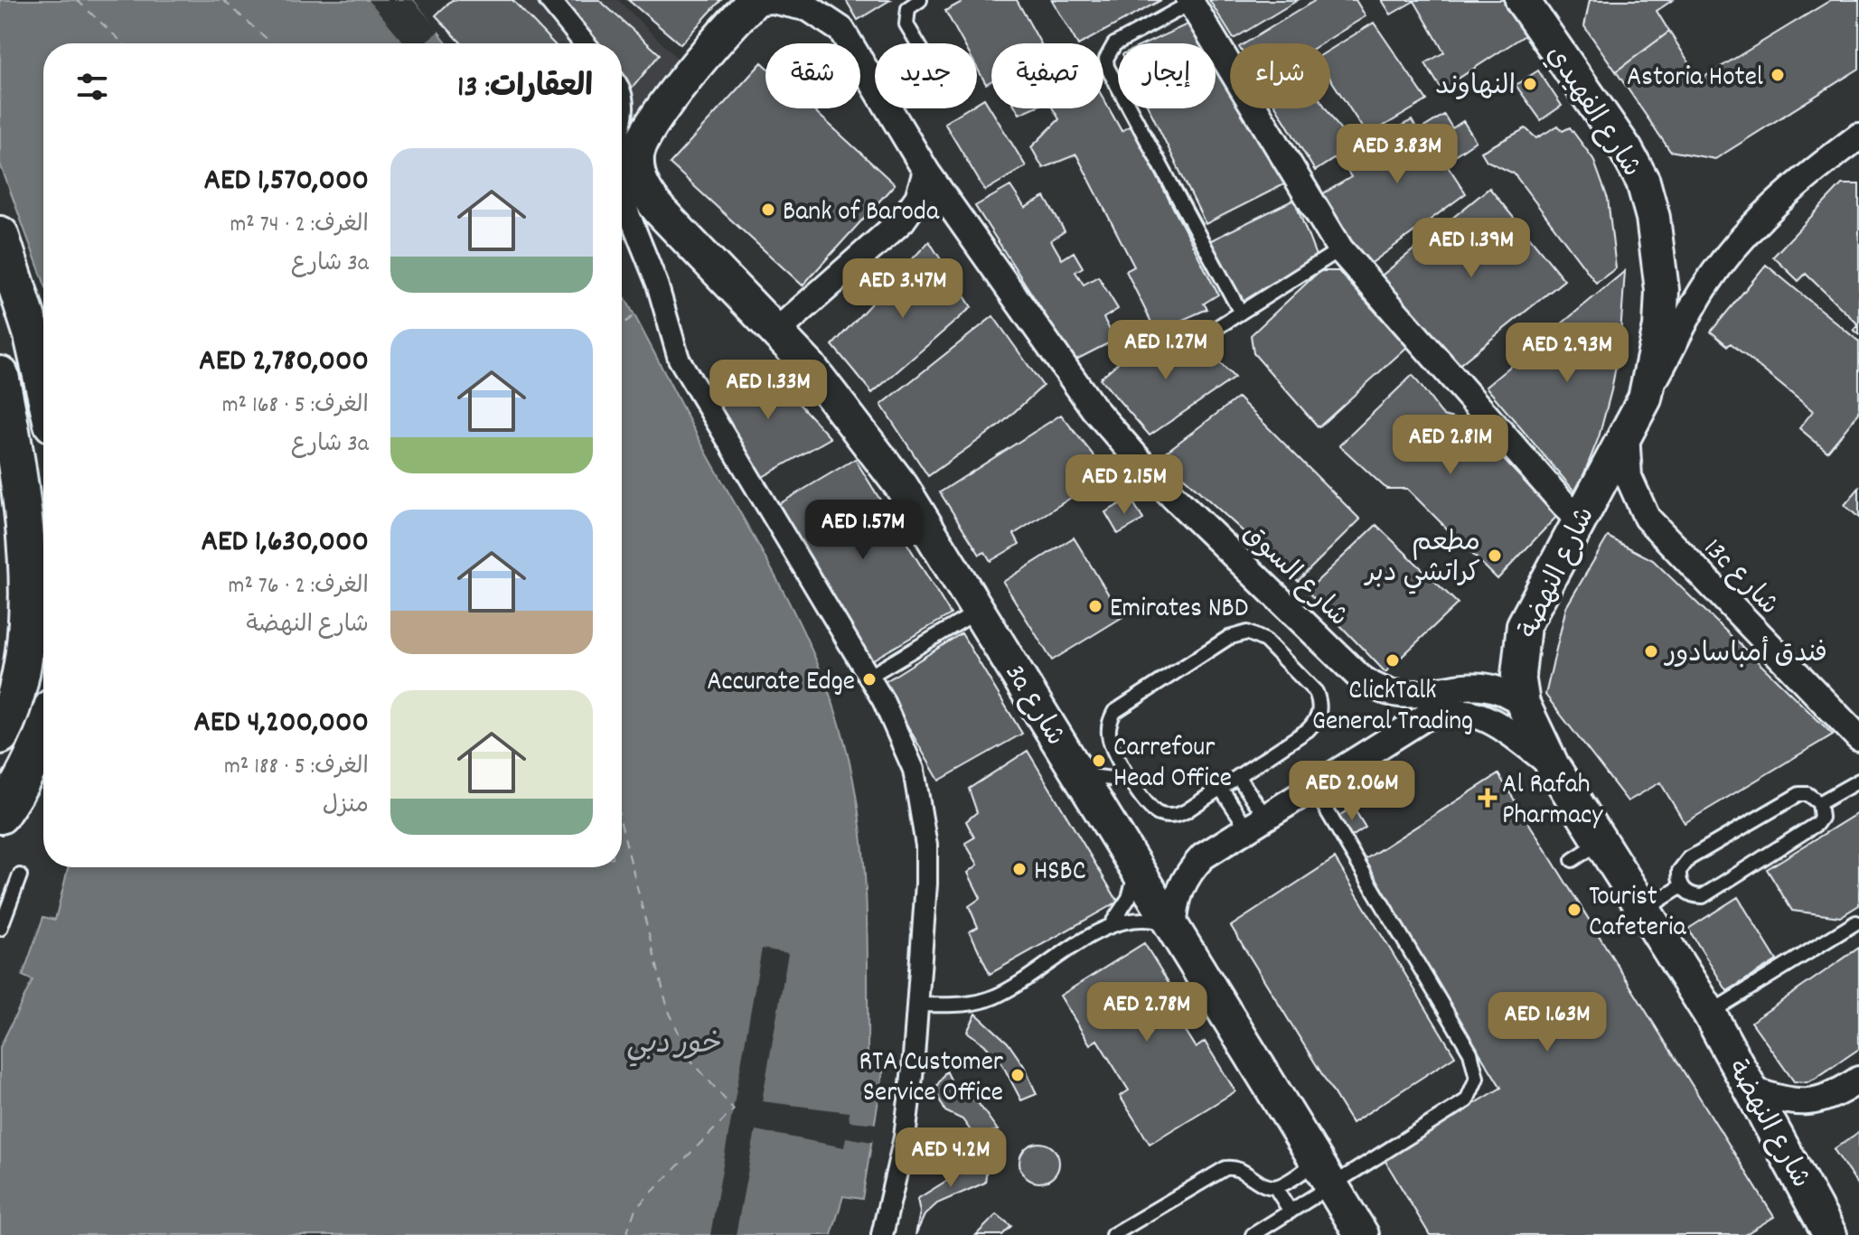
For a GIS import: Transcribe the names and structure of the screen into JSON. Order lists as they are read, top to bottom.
{
  "streets": {
    "street": [
      "شارع الفهيدي",
      "شارع النهضة",
      "شارع السوق",
      "13c شارع",
      "3a شارع"
    ]
  },
  "crossings": [
    ["شارع الفهيدي", "شارع النهضة"],
    ["شارع النهضة", "شارع السوق"],
    ["شارع النهضة", "13c شارع"],
    ["شارع السوق", "3a شارع"]
  ],
  "water": ["خور دبي"],
  "places": {
    "other": [
      "Astoria Hotel",
      "النهاوند",
      "Bank of Baroda",
      "مطعم كراتشي دبر",
      "Emirates NBD",
      "فندق أمباسادور",
      "ClickTalk General Trading",
      "Accurate Edge",
      "Carrefour Head Office",
      "HSBC",
      "Tourist Cafeteria",
      "RTA Customer Service Office"
    ],
    "health": ["Al Rafah Pharmacy"]
  },
  "page": {
    "chip": [
      "شراء",
      "إيجار",
      "تصفية",
      "جديد",
      "شقة"
    ],
    "heading": "العقارات: 13",
    "price": [
      "AED 3.83M",
      "AED 1.39M",
      "AED 3.47M",
      "AED 1.27M",
      "AED 2.93M",
      "AED 1.33M",
      "AED 2.81M",
      "AED 2.15M",
      "AED 1.57M",
      "AED 2.06M",
      "AED 2.78M",
      "AED 1.63M",
      "AED 4.2M"
    ],
    "list": [
      {
        "name": "AED 1,570,000",
        "note": "الغرف: 2 · 74 m² · 3a شارع"
      },
      {
        "name": "AED 2,780,000",
        "note": "الغرف: 5 · 168 m² · 3a شارع"
      },
      {
        "name": "AED 1,630,000",
        "note": "الغرف: 2 · 76 m² · شارع النهضة"
      },
      {
        "name": "AED 4,200,000",
        "note": "الغرف: 5 · 188 m² · منزل"
      }
    ]
  }
}
